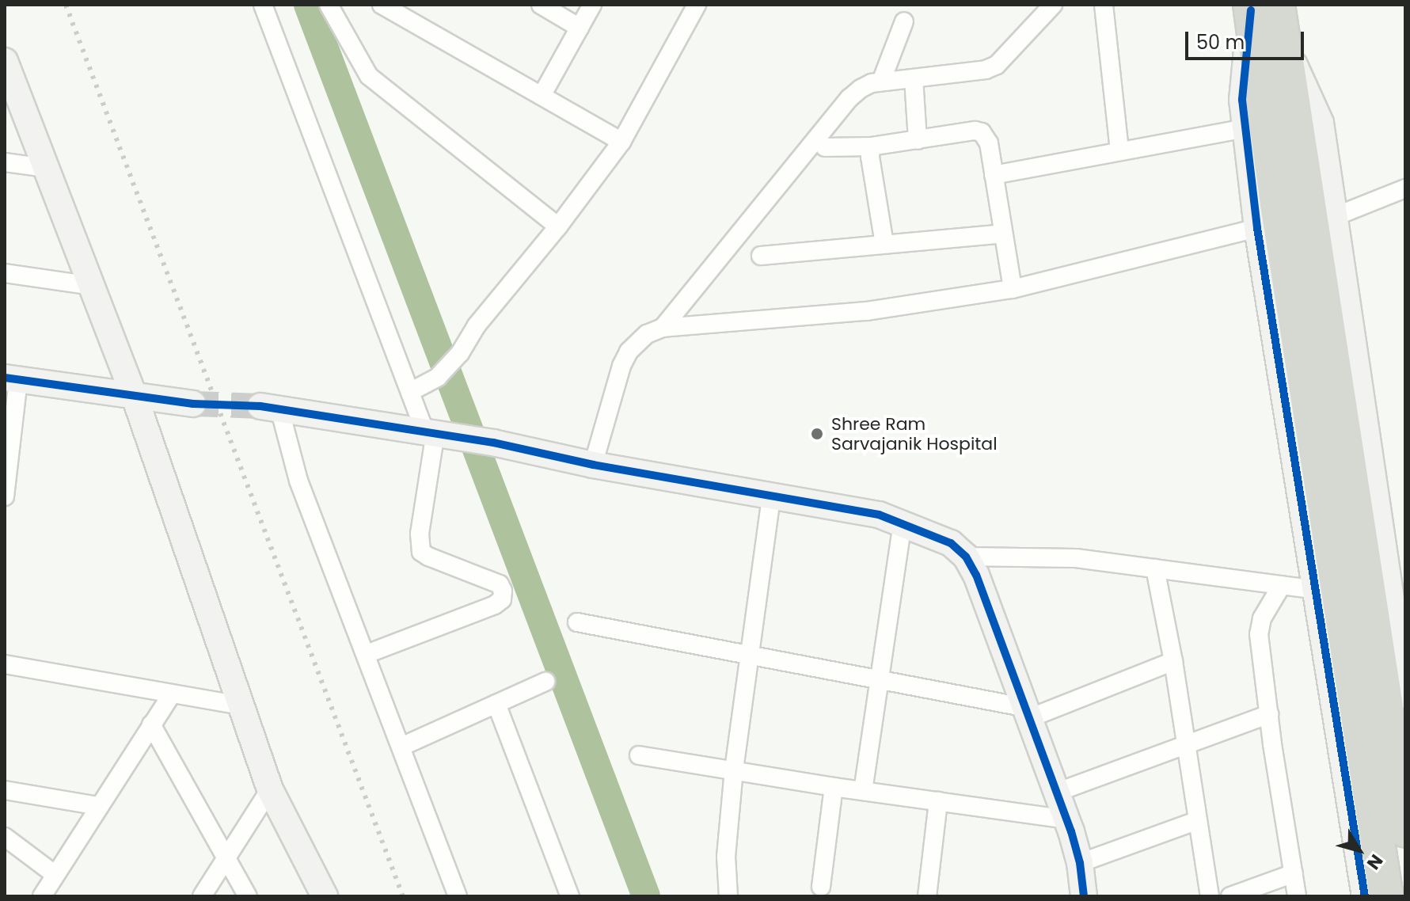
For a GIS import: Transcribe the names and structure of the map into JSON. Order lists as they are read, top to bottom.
{
  "places": ["Shree Ram Sarvajanik Hospital"],
  "scale_bar": "50 m",
  "north": "bottom right"
}
